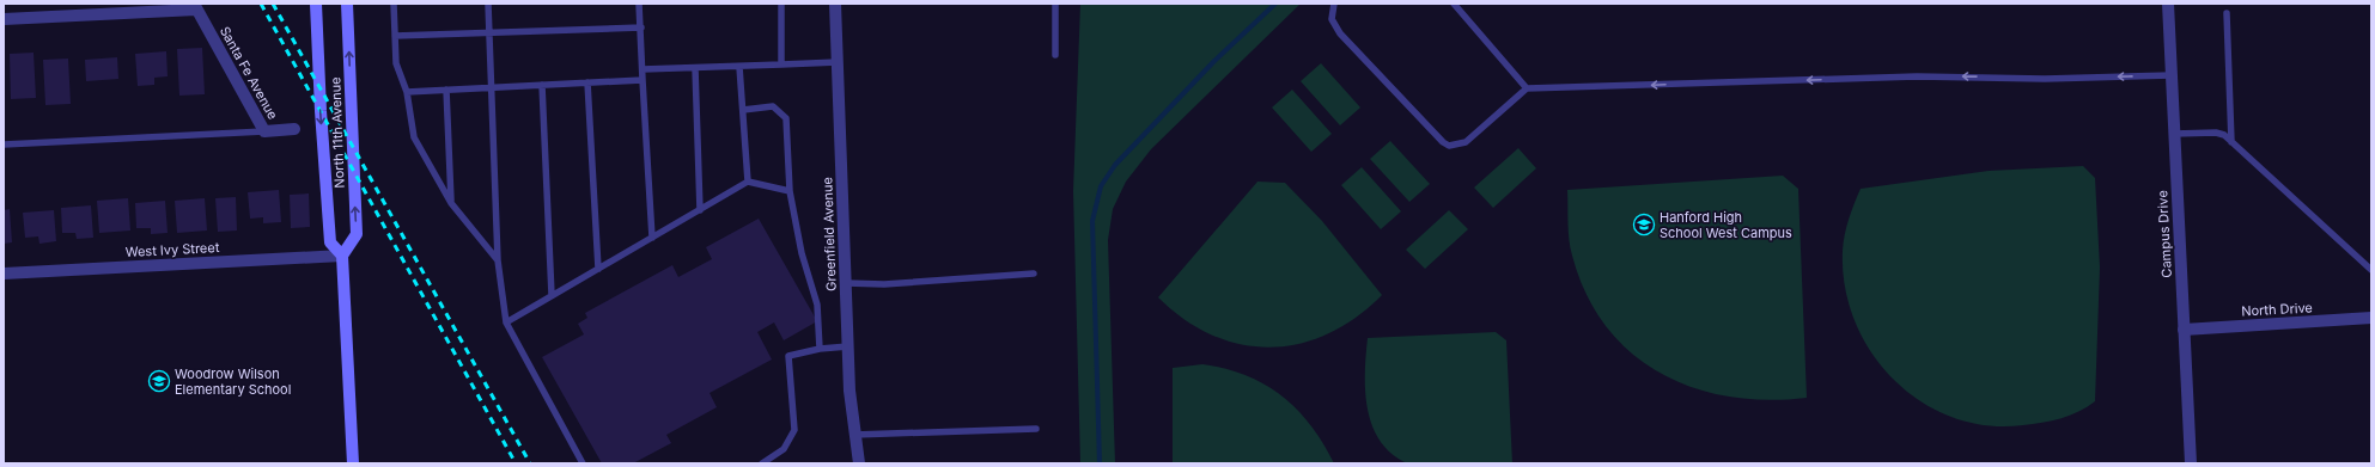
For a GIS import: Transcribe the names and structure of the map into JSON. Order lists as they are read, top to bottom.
{
  "streets": {
    "main road": ["North 11th Avenue"],
    "street": [
      "Santa Fe Avenue",
      "Greenfield Avenue",
      "Campus Drive",
      "West Ivy Street",
      "North Drive"
    ]
  },
  "crossings": [
    ["North 11th Avenue", "West Ivy Street"],
    ["Campus Drive", "North Drive"]
  ],
  "places": {
    "school or university": ["Hanford High School West Campus", "Woodrow Wilson Elementary School"]
  }
}
